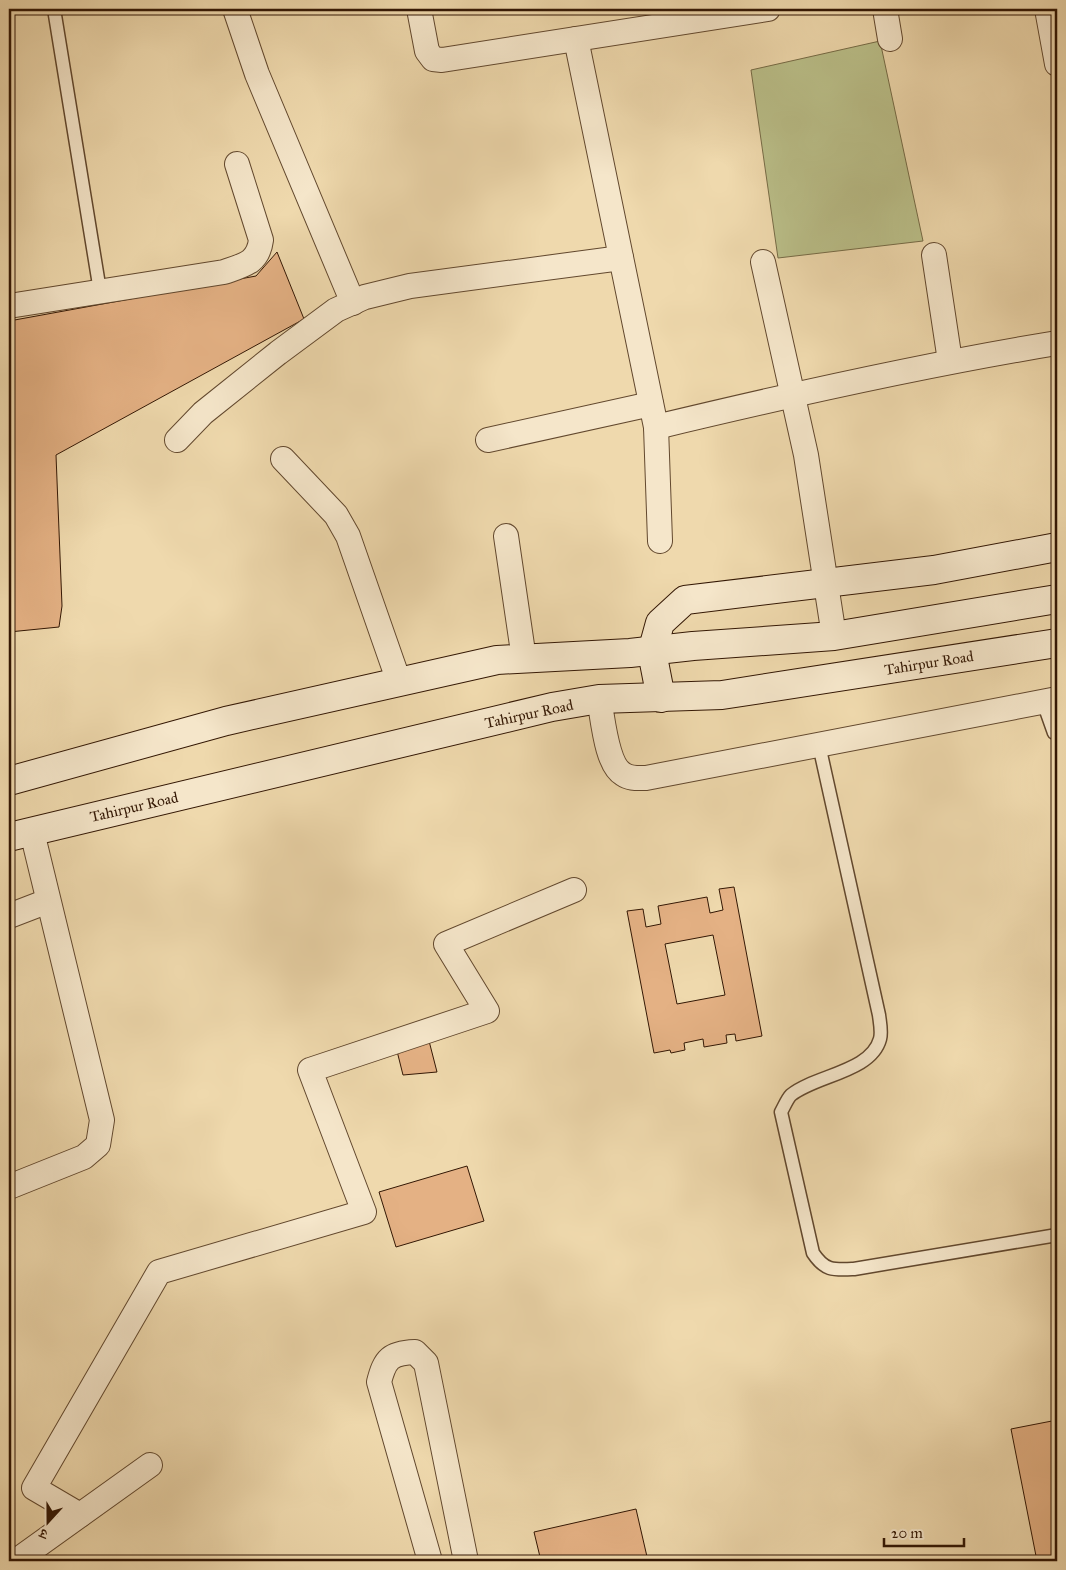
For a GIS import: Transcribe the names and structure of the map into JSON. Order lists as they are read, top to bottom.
{
  "streets": {
    "main road": ["Tahirpur Road"]
  },
  "scale_bar": "20 m",
  "north": "bottom"
}
